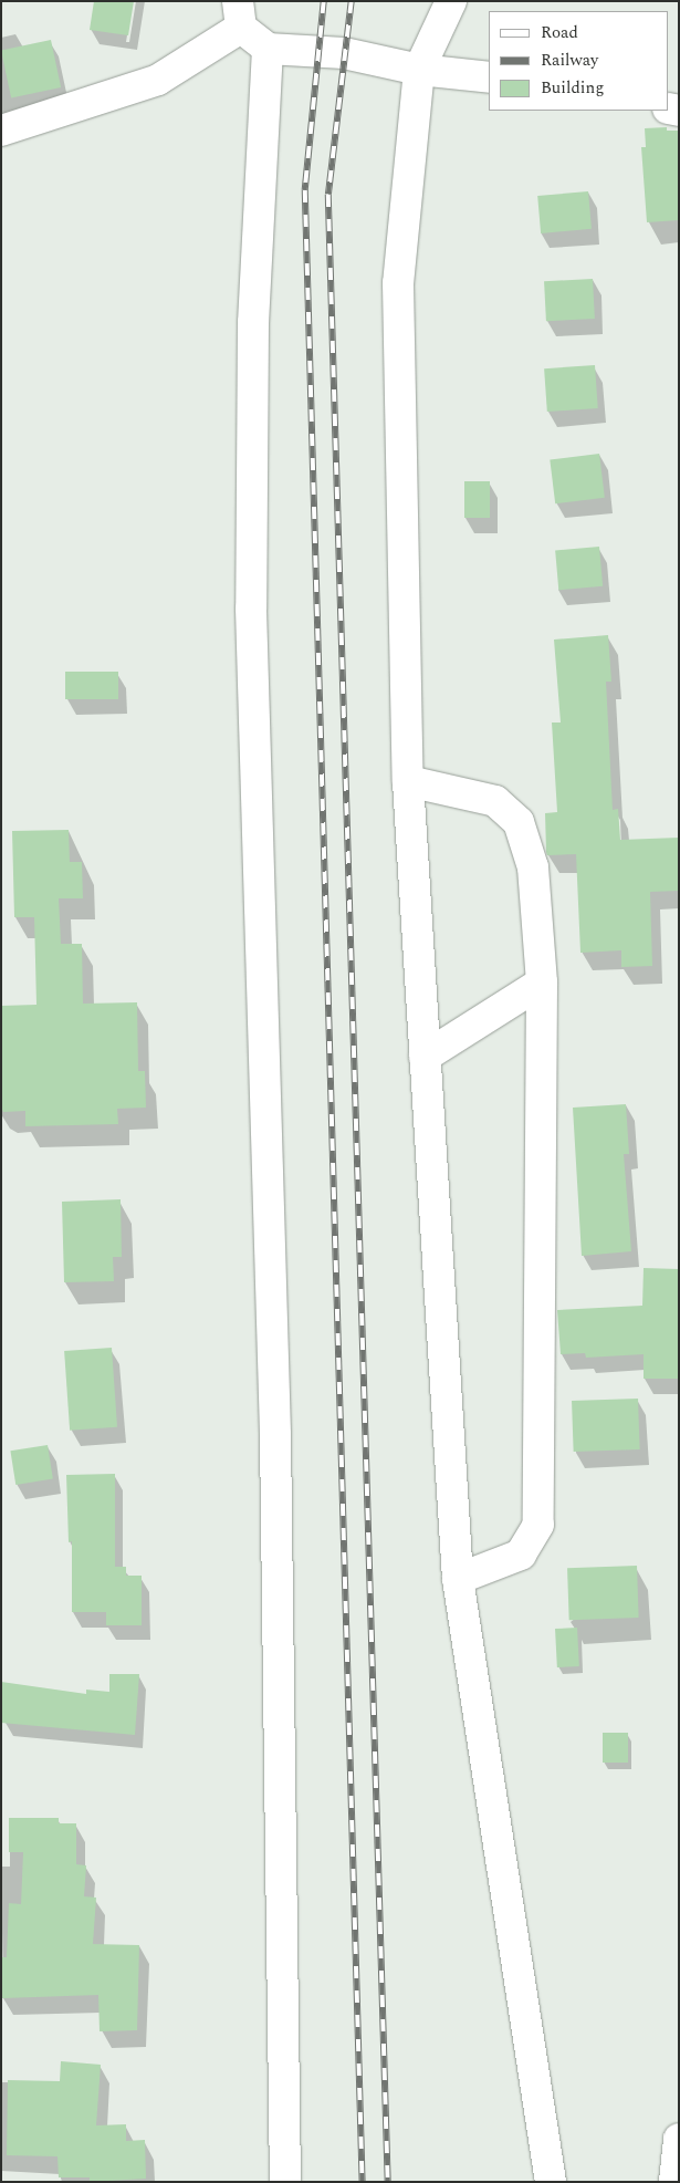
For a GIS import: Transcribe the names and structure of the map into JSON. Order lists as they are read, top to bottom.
{
  "legend": ["Road", "Railway", "Building"]
}
